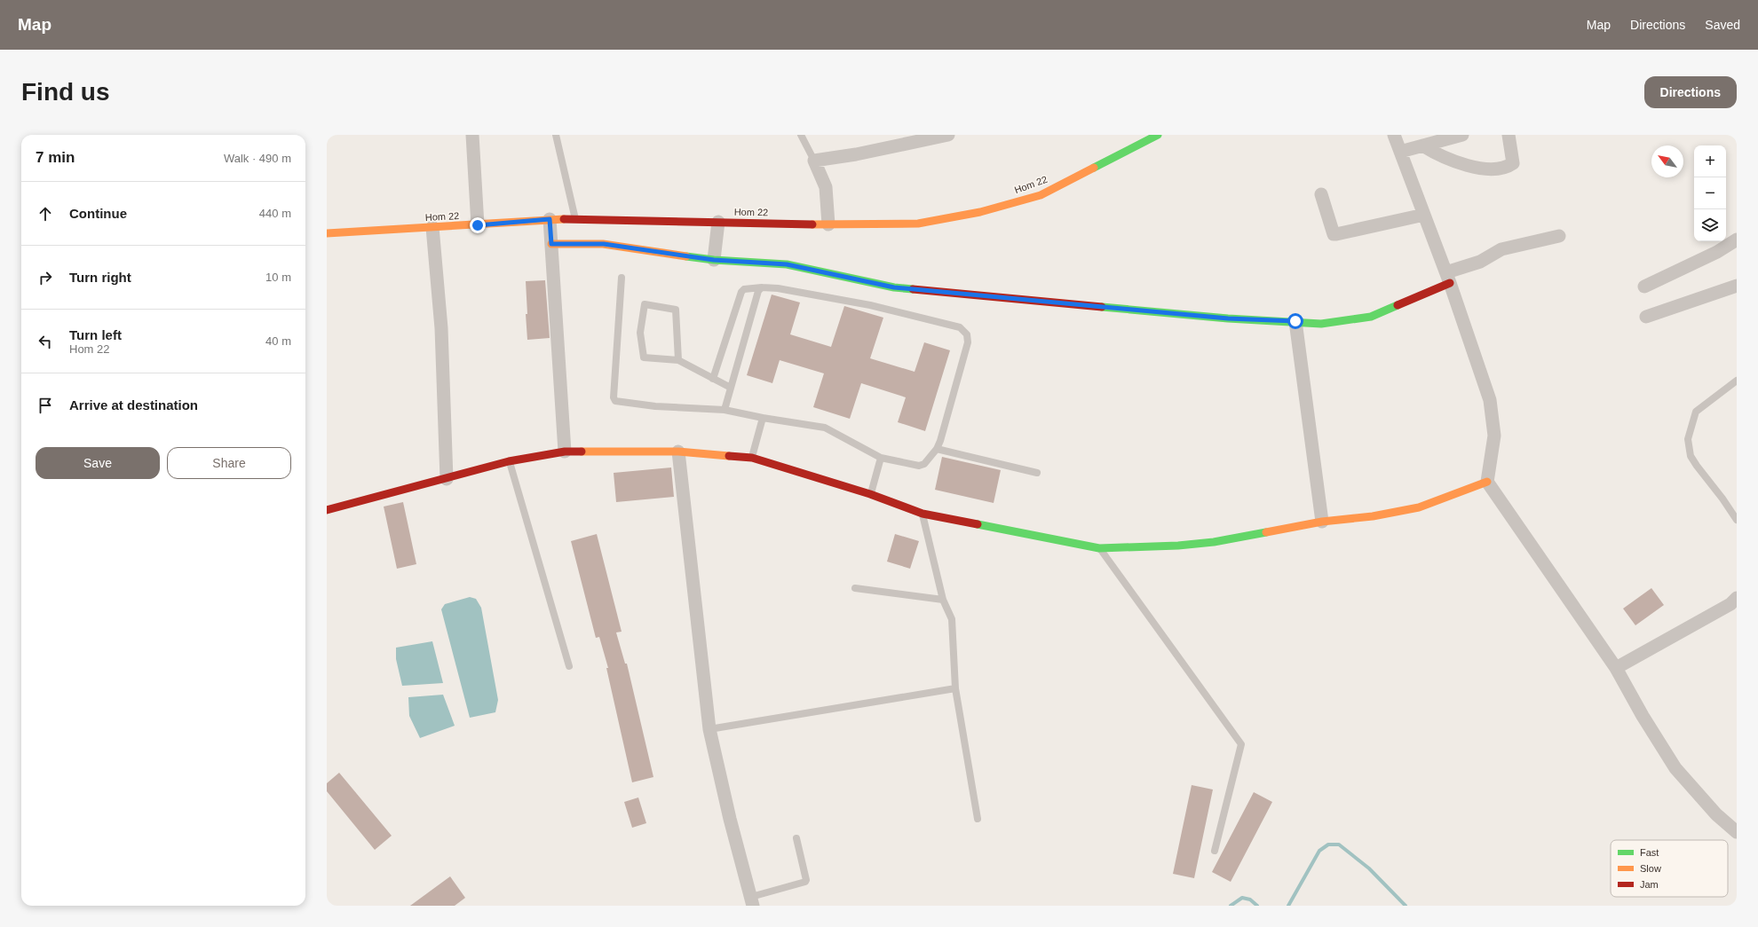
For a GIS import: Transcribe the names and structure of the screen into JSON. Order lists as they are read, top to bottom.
{
  "streets": {
    "street": ["Hom 22"]
  },
  "legend": ["Fast", "Slow", "Jam"],
  "north": "top left",
  "page": {
    "header": "Map",
    "nav": ["Map", "Directions", "Saved"],
    "buttons": [
      "Directions",
      ["Save", "Share"]
    ],
    "title": "Find us",
    "heading": ["7 min", "Walk · 490 m"],
    "map_buttons": ["+", "−"],
    "list": [
      ["Continue", "440 m"],
      ["Turn right", "10 m"],
      ["Turn left", "Hom 22", "40 m"],
      "Arrive at destination"
    ]
  }
}
